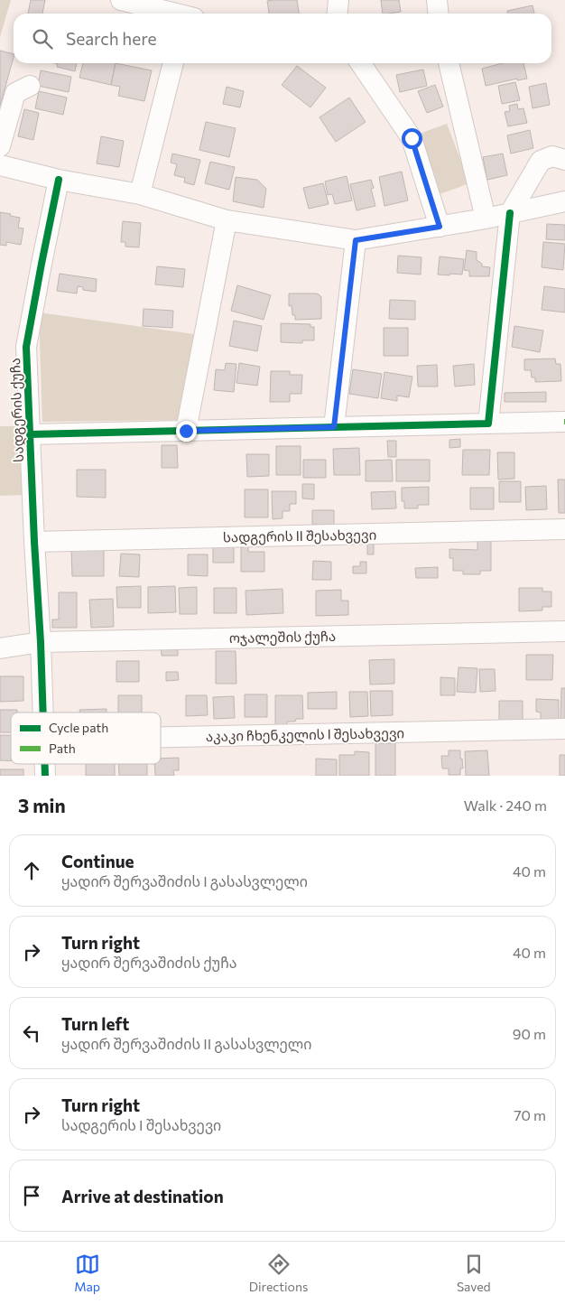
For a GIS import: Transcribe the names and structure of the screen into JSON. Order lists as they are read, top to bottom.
{
  "streets": {
    "street": [
      "სადგერის ქუჩა",
      "სადგერის II შესახვევი",
      "ოჯალეშის ქუჩა",
      "აკაკი ჩხენკელის I შესახვევი"
    ]
  },
  "crossings": [
    ["სადგერის ქუჩა", "სადგერის II შესახვევი"],
    ["სადგერის ქუჩა", "ოჯალეშის ქუჩა"]
  ],
  "legend": ["Cycle path", "Path"],
  "page": {
    "search": "Search here",
    "heading": ["3 min", "Walk · 240 m"],
    "list": [
      ["Continue", "ყადირ შერვაშიძის I გასასვლელი", "40 m"],
      ["Turn right", "ყადირ შერვაშიძის ქუჩა", "40 m"],
      ["Turn left", "ყადირ შერვაშიძის II გასასვლელი", "90 m"],
      ["Turn right", "სადგერის I შესახვევი", "70 m"],
      "Arrive at destination"
    ],
    "nav": ["Map", "Directions", "Saved"]
  }
}
